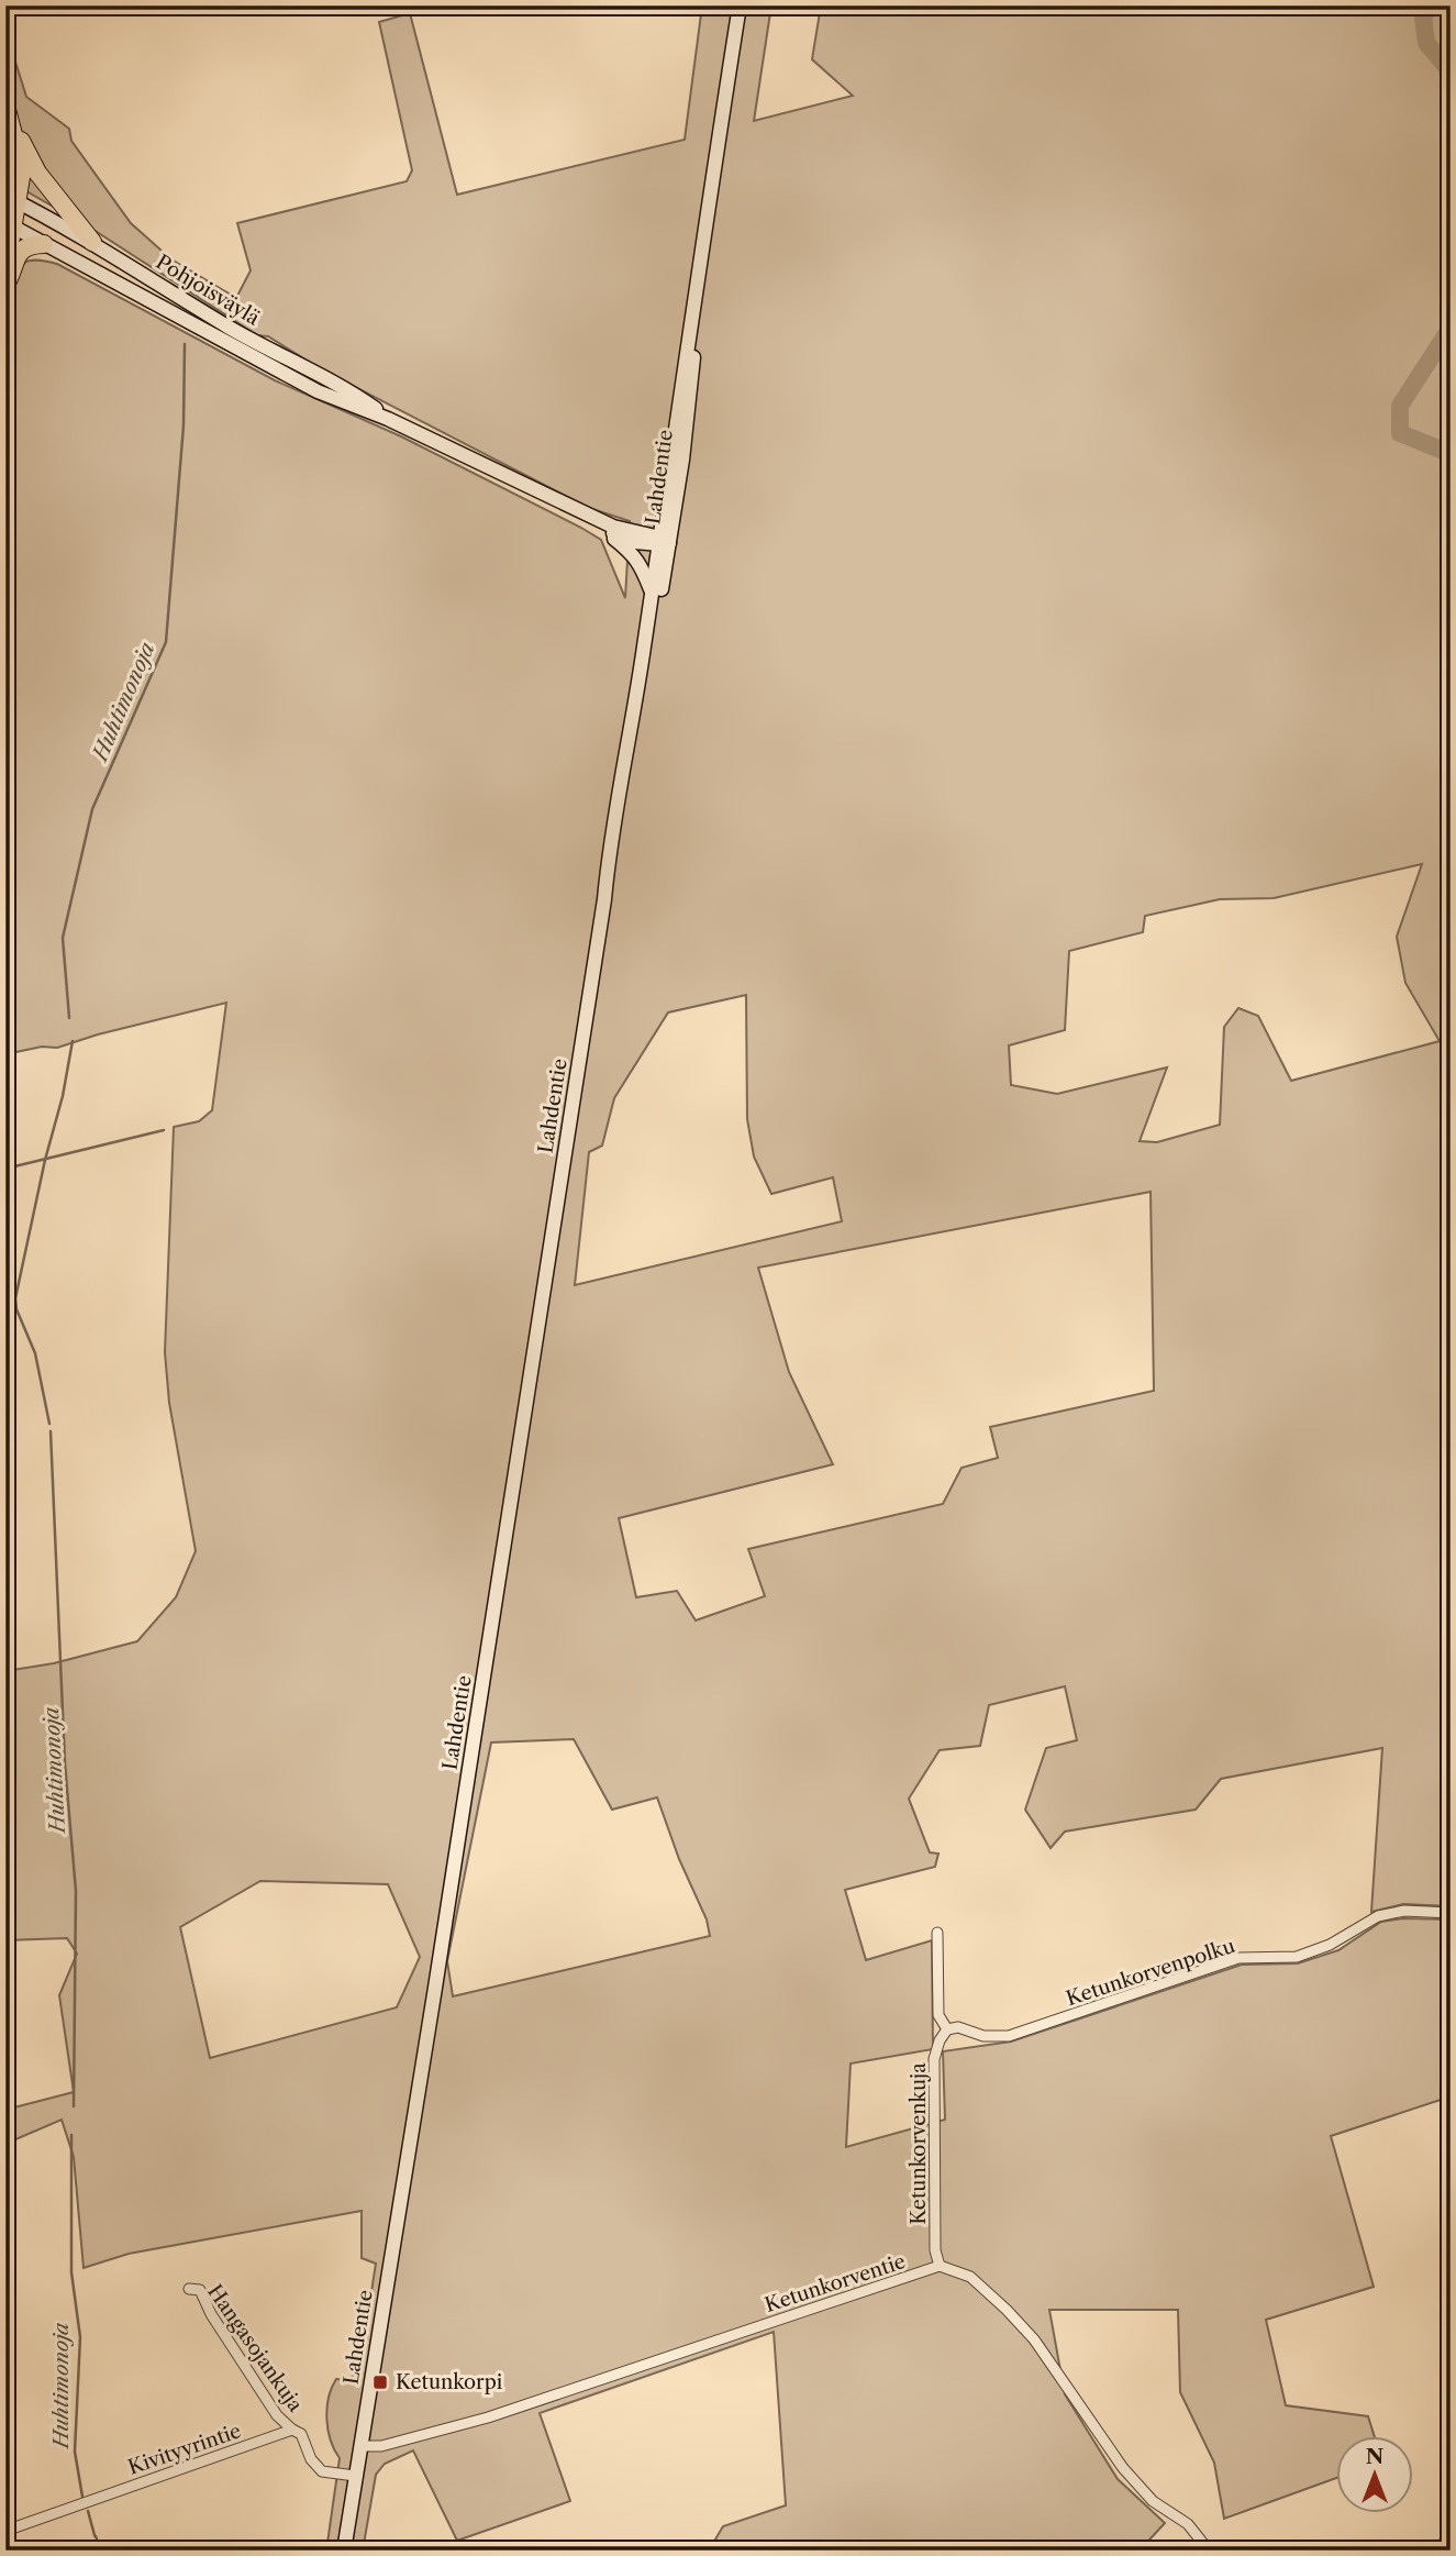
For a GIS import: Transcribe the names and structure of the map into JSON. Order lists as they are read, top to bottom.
{
  "streets": {
    "main road": ["Pohjoisväylä", "Lahdentie"],
    "street": [
      "Ketunkorvenpolku",
      "Ketunkorvenkuja",
      "Ketunkorventie",
      "Hangasojankuja",
      "Kivityyrintie"
    ]
  },
  "crossings": [
    ["Pohjoisväylä", "Lahdentie"],
    ["Lahdentie", "Ketunkorventie"],
    ["Ketunkorvenpolku", "Ketunkorvenkuja"],
    ["Ketunkorvenkuja", "Ketunkorventie"],
    ["Hangasojankuja", "Kivityyrintie"]
  ],
  "water": ["Huhtimonoja"],
  "places": {
    "transit": ["Ketunkorpi"]
  },
  "north": "top"
}
